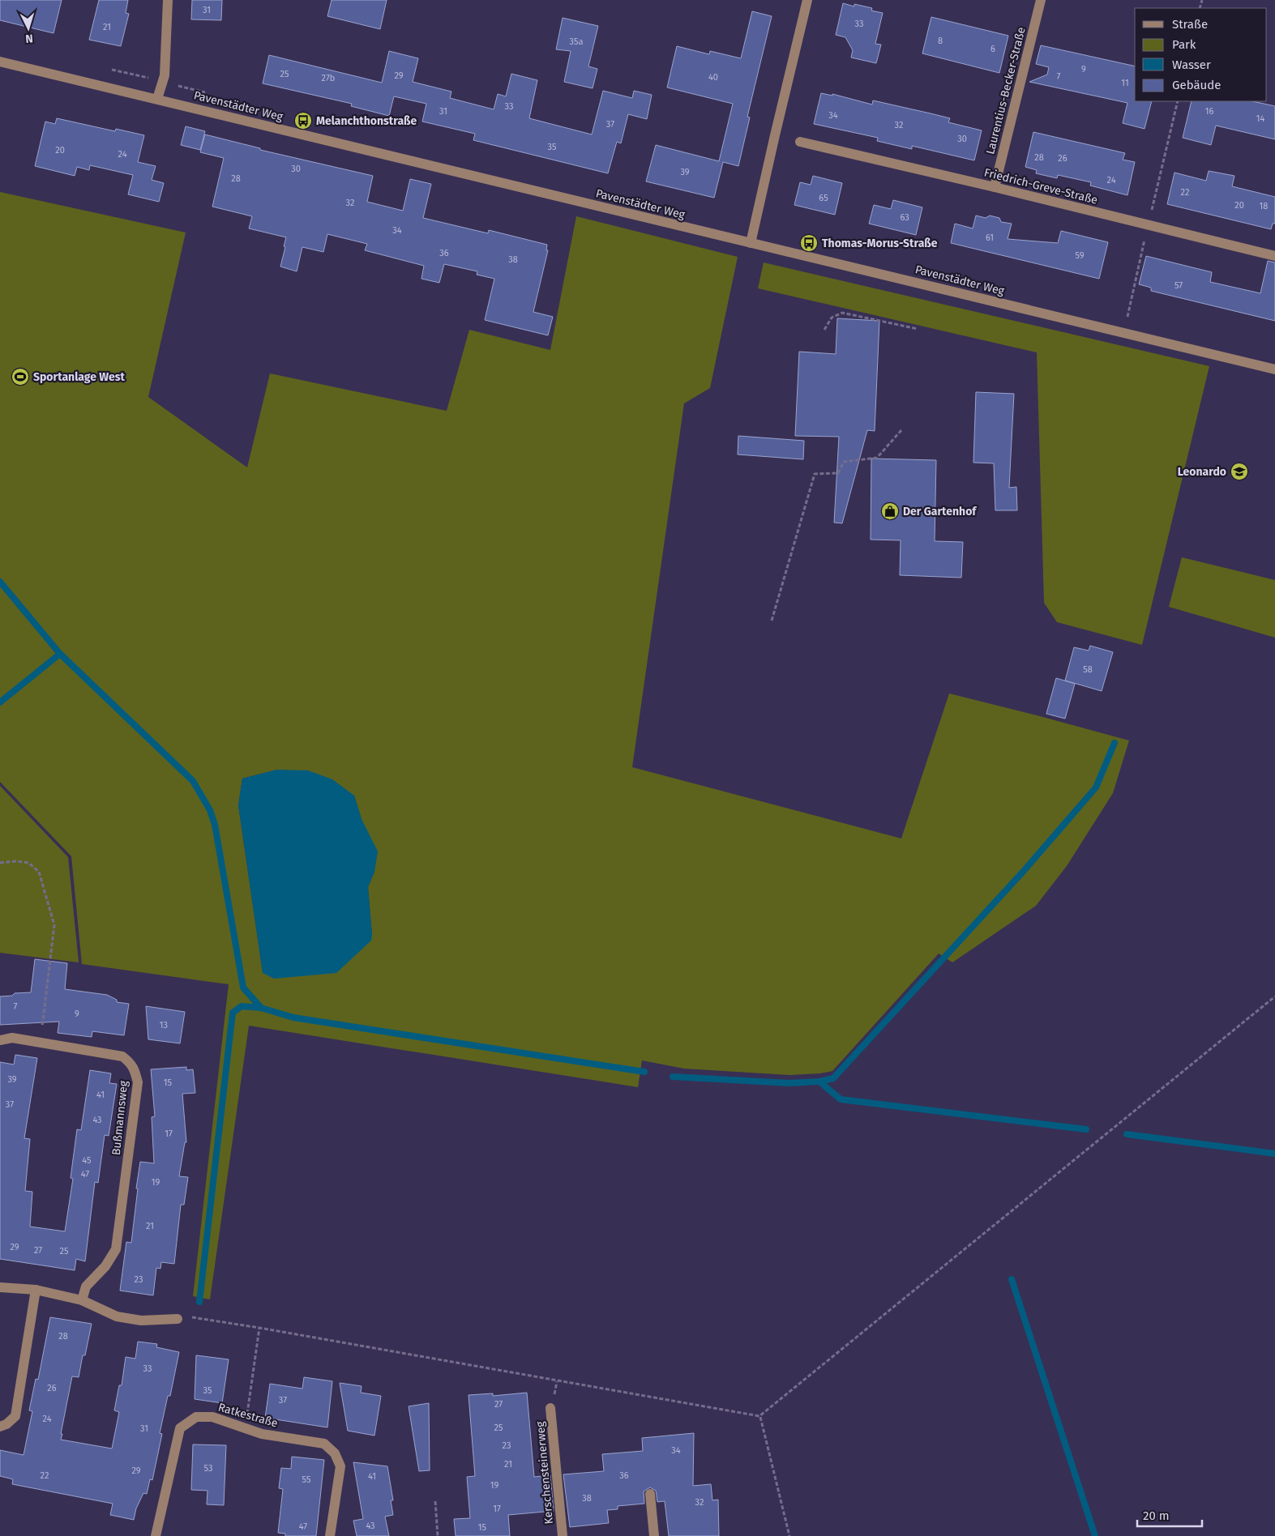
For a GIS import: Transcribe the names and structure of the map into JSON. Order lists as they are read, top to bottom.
{
  "streets": {
    "street": [
      "Laurentius-Becker-Straße",
      "Pavenstädter Weg",
      "Friedrich-Greve-Straße",
      "Bußmannsweg",
      "Ratkestraße",
      "Kerschensteinerweg"
    ]
  },
  "crossings": [
    ["Laurentius-Becker-Straße", "Friedrich-Greve-Straße"]
  ],
  "places": {
    "bus stop": ["Melanchthonstraße", "Thomas-Morus-Straße"],
    "sports": ["Sportanlage West"],
    "school or university": ["Leonardo"],
    "shop": ["Der Gartenhof"]
  },
  "house_numbers": [
    "31",
    "33",
    "21",
    "8",
    "35a",
    "6",
    "9",
    "25",
    "29",
    "7",
    "40",
    "27b",
    "11",
    "33",
    "31",
    "16",
    "34",
    "14",
    "37",
    "32",
    "30",
    "35",
    "20",
    "24",
    "28",
    "26",
    "30",
    "39",
    "28",
    "24",
    "22",
    "65",
    "32",
    "20",
    "18",
    "63",
    "34",
    "61",
    "36",
    "59",
    "38",
    "57",
    "58",
    "7",
    "9",
    "13",
    "39",
    "15",
    "41",
    "37",
    "43",
    "17",
    "45",
    "47",
    "19",
    "21",
    "29",
    "27",
    "25",
    "23",
    "28",
    "33",
    "26",
    "35",
    "37",
    "27",
    "24",
    "25",
    "31",
    "23",
    "34",
    "21",
    "53",
    "29",
    "22",
    "36",
    "41",
    "55",
    "19",
    "38",
    "32",
    "17",
    "43",
    "47",
    "15"
  ],
  "legend": [
    "Straße",
    "Park",
    "Wasser",
    "Gebäude"
  ],
  "scale_bar": "20 m",
  "north": "bottom"
}
